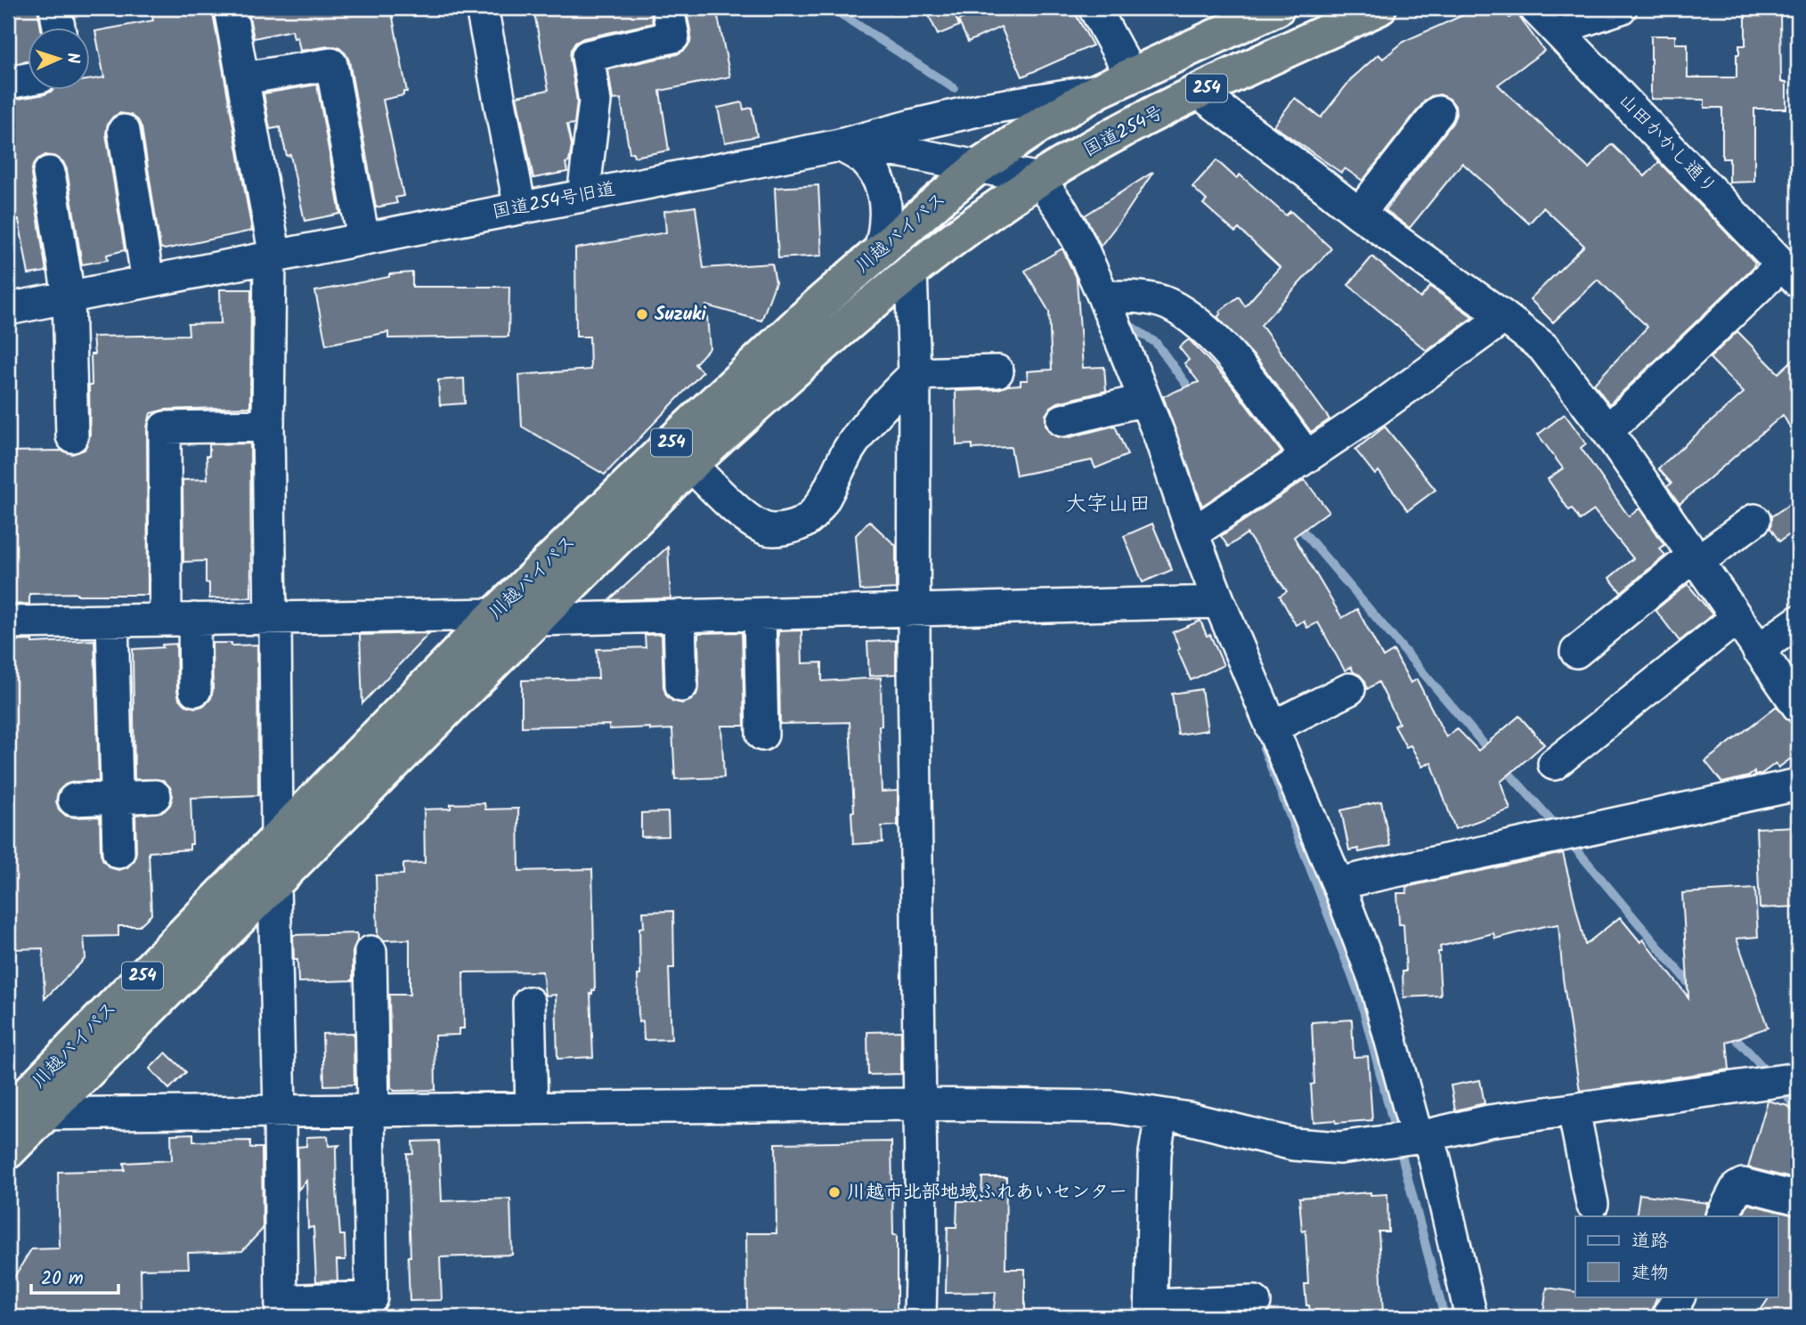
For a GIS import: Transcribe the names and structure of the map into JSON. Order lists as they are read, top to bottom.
{
  "streets": {
    "highway": ["254", "国道254号", "川越バイパス"],
    "street": ["山田かかし通り", "国道254号旧道"]
  },
  "crossings": [
    ["254", "国道254号旧道"],
    ["254", "川越バイパス"],
    ["国道254号", "川越バイパス"],
    ["国道254号旧道", "川越バイパス"]
  ],
  "districts": ["大字山田"],
  "places": ["Suzuki", "川越市北部地域ふれあいセンター"],
  "legend": ["道路", "建物"],
  "scale_bar": "20 m",
  "north": "right"
}
